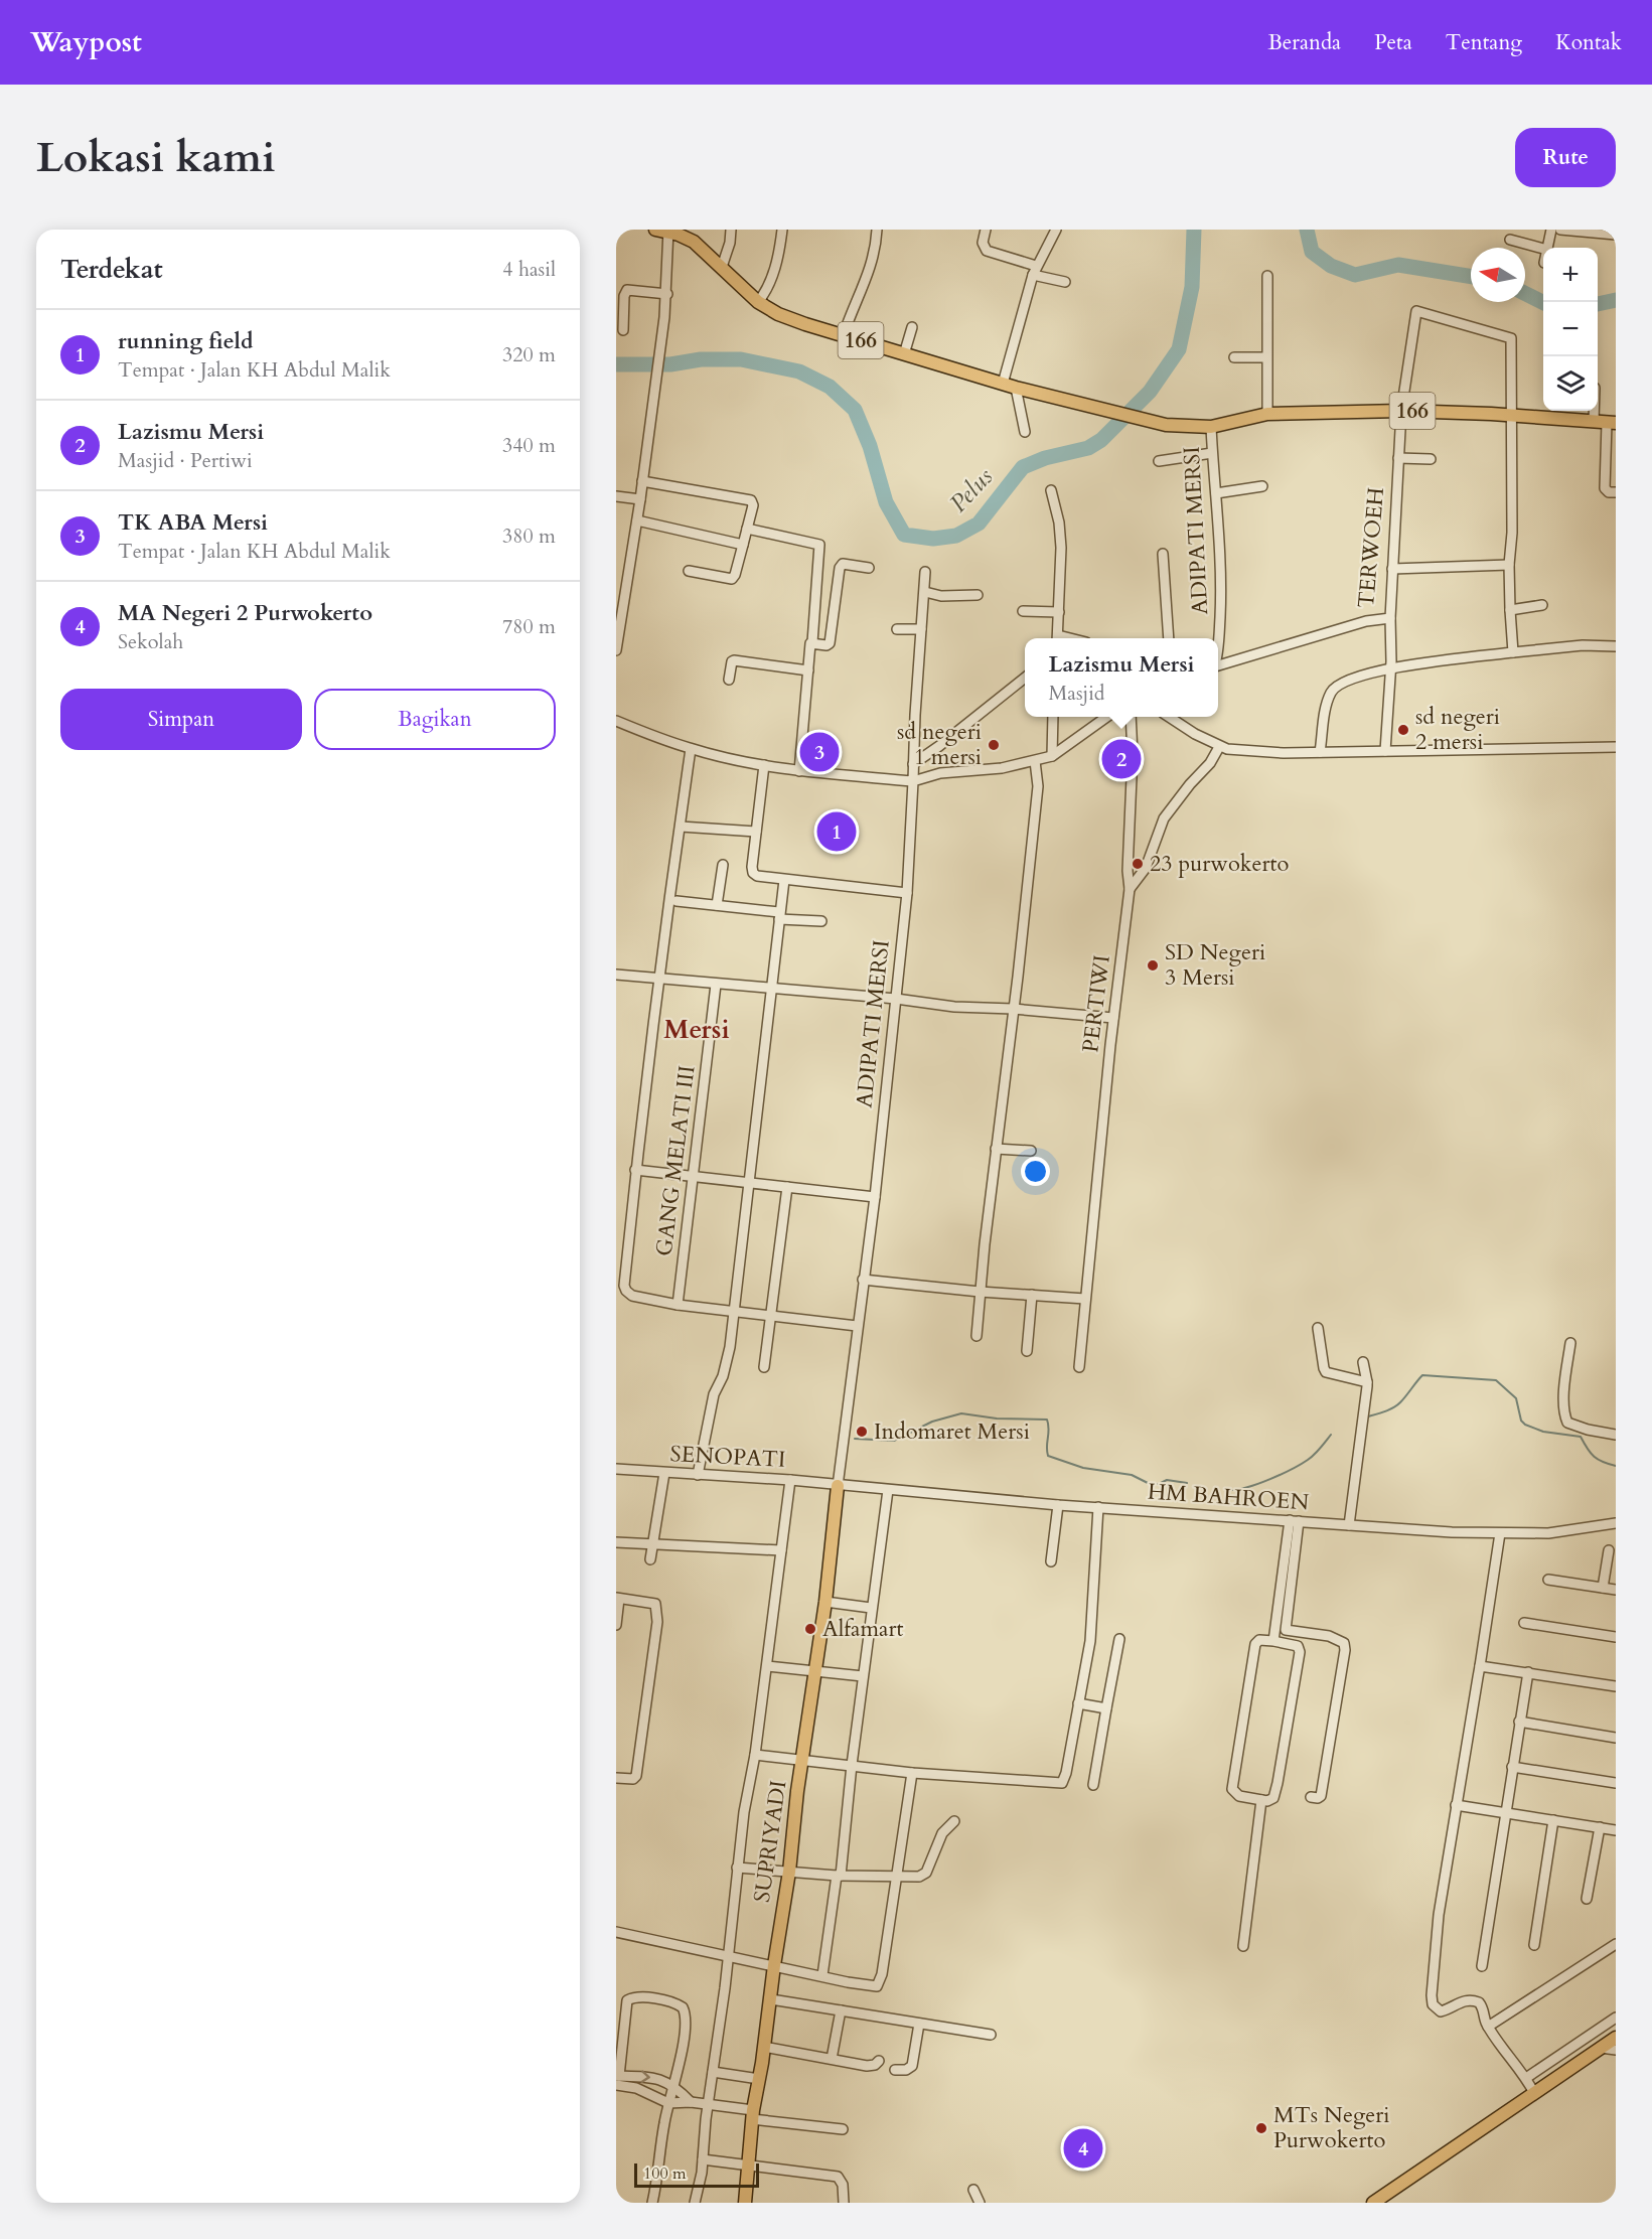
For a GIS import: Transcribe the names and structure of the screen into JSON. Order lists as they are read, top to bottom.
{
  "streets": {
    "main road": ["166", "SUPRIYADI"],
    "street": [
      "ADIPATI MERSI",
      "TERWOEH",
      "PERTIWI",
      "GANG MELATI III",
      "SENOPATI",
      "HM BAHROEN"
    ]
  },
  "crossings": [
    ["166", "ADIPATI MERSI"],
    ["166", "TERWOEH"],
    ["ADIPATI MERSI", "SENOPATI"],
    ["ADIPATI MERSI", "HM BAHROEN"],
    ["ADIPATI MERSI", "SUPRIYADI"],
    ["SENOPATI", "HM BAHROEN"],
    ["SENOPATI", "SUPRIYADI"],
    ["HM BAHROEN", "SUPRIYADI"]
  ],
  "districts": ["Mersi"],
  "water": ["Pelus"],
  "places": [
    "sd negeri 2 mersi",
    "sd negeri 1 mersi",
    "23 purwokerto",
    "SD Negeri 3 Mersi",
    "Indomaret Mersi",
    "Alfamart",
    "MTs Negeri Purwokerto"
  ],
  "scale_bar": "100 m",
  "north": "left",
  "page": {
    "header": "Waypost",
    "nav": [
      "Beranda",
      "Peta",
      "Tentang",
      "Kontak"
    ],
    "buttons": [
      "Rute",
      ["Simpan", "Bagikan"]
    ],
    "title": "Lokasi kami",
    "heading": ["Terdekat", "4 hasil"],
    "map_buttons": ["+", "−"],
    "list": [
      {
        "mark": "1",
        "name": "running field",
        "note": "Tempat · Jalan KH Abdul Malik",
        "value": "320 m"
      },
      {
        "mark": "2",
        "name": "Lazismu Mersi",
        "note": "Masjid · Pertiwi",
        "value": "340 m"
      },
      {
        "mark": "3",
        "name": "TK ABA Mersi",
        "note": "Tempat · Jalan KH Abdul Malik",
        "value": "380 m"
      },
      {
        "mark": "4",
        "name": "MA Negeri 2 Purwokerto",
        "note": "Sekolah",
        "value": "780 m"
      }
    ],
    "popup": ["Lazismu Mersi", "Masjid"],
    "pins": [
      "3",
      "2",
      "1",
      "4"
    ],
    "scale": "100 m"
  }
}
